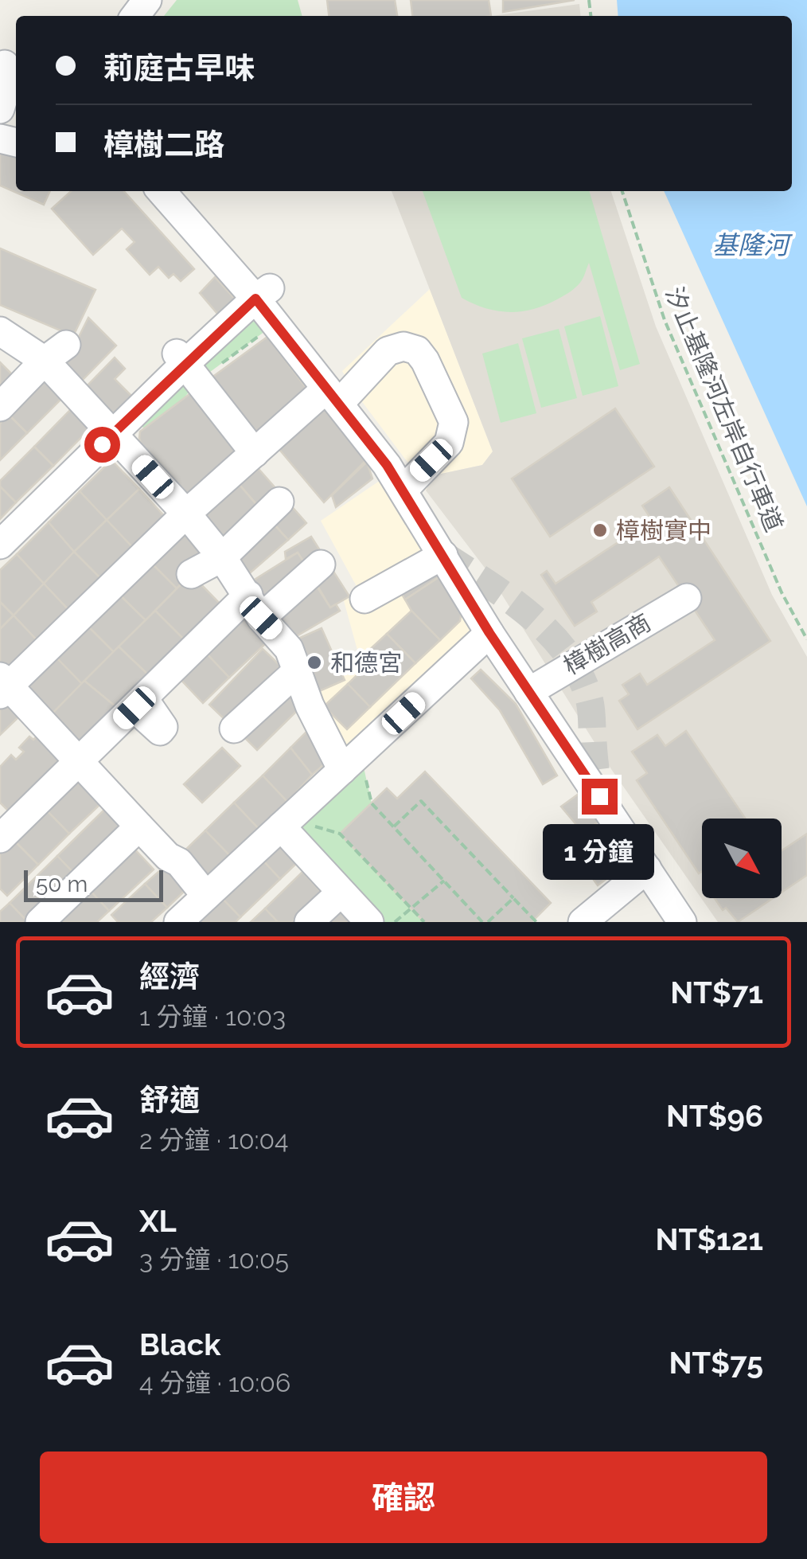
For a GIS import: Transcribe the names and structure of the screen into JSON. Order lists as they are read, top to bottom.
{
  "streets": {
    "street": ["樟樹高商"],
    "path": ["汐止基隆河左岸自行車道"]
  },
  "water": ["基隆河"],
  "places": ["樟樹實中", "和德宮"],
  "scale_bar": "50 m",
  "north": "bottom right",
  "page": {
    "banner": ["莉庭古早味", "樟樹二路"],
    "bubble": "1 分鐘",
    "scale": "50 m",
    "list": [
      {
        "name": "經濟",
        "note": "1 分鐘 · 10:03",
        "value": "NT$71"
      },
      {
        "name": "舒適",
        "note": "2 分鐘 · 10:04",
        "value": "NT$96"
      },
      {
        "name": "XL",
        "note": "3 分鐘 · 10:05",
        "value": "NT$121"
      },
      {
        "name": "Black",
        "note": "4 分鐘 · 10:06",
        "value": "NT$75"
      }
    ],
    "buttons": "確認"
  }
}
